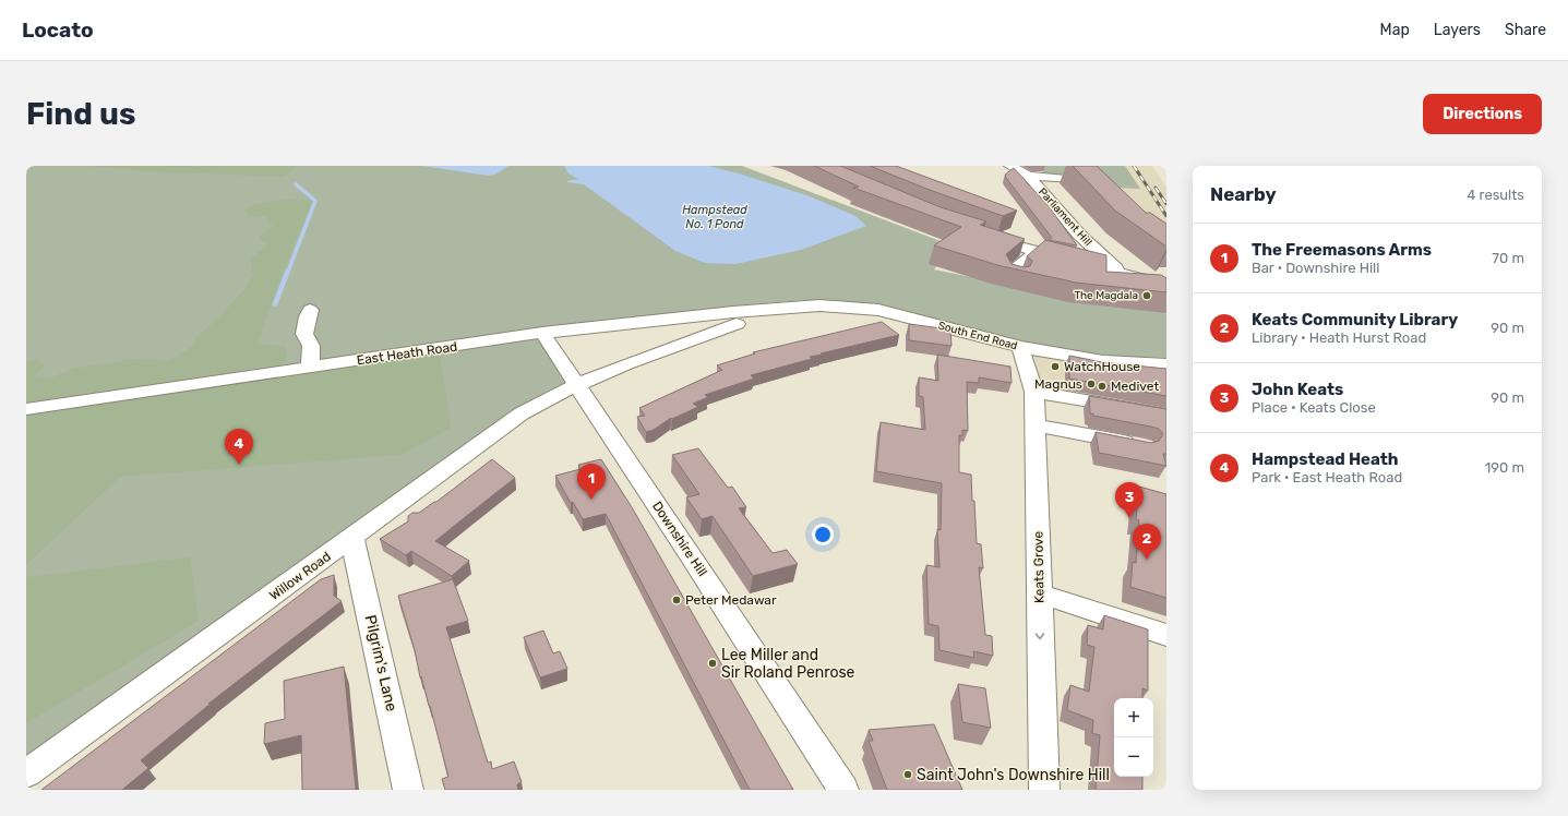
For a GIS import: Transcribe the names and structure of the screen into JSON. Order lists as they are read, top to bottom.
{
  "streets": {
    "street": [
      "Parliament Hill",
      "South End Road",
      "East Heath Road",
      "Downshire Hill",
      "Keats Grove",
      "Willow Road",
      "Pilgrim's Lane"
    ]
  },
  "crossings": [
    ["South End Road", "East Heath Road"],
    ["South End Road", "Keats Grove"],
    ["East Heath Road", "Downshire Hill"],
    ["Downshire Hill", "Willow Road"],
    ["Willow Road", "Pilgrim's Lane"]
  ],
  "one_way": ["Keats Grove"],
  "water": ["Hampstead No. 1 Pond"],
  "places": [
    "The Magdala",
    "WatchHouse",
    "Magnus",
    "Medivet",
    "Peter Medawar",
    "Lee Miller and Sir Roland Penrose",
    "Saint John's Downshire Hill"
  ],
  "page": {
    "header": "Locato",
    "nav": ["Map", "Layers", "Share"],
    "buttons": "Directions",
    "title": "Find us",
    "heading": ["Nearby", "4 results"],
    "list": [
      {
        "mark": "1",
        "name": "The Freemasons Arms",
        "note": "Bar · Downshire Hill",
        "value": "70 m"
      },
      {
        "mark": "2",
        "name": "Keats Community Library",
        "note": "Library · Heath Hurst Road",
        "value": "90 m"
      },
      {
        "mark": "3",
        "name": "John Keats",
        "note": "Place · Keats Close",
        "value": "90 m"
      },
      {
        "mark": "4",
        "name": "Hampstead Heath",
        "note": "Park · East Heath Road",
        "value": "190 m"
      }
    ],
    "pins": [
      "4",
      "1",
      "3",
      "2"
    ],
    "map_buttons": ["+", "−"]
  }
}
